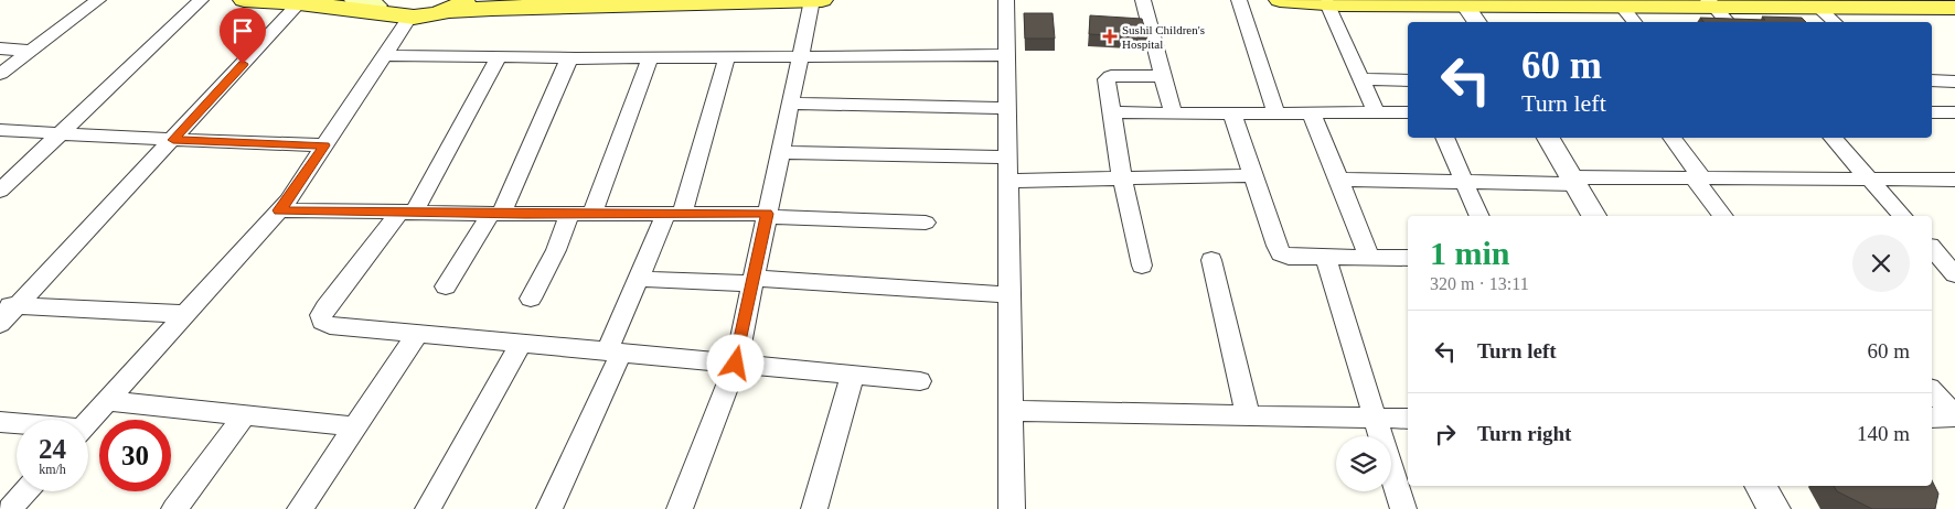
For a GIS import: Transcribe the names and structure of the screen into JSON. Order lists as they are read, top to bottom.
{
  "places": {
    "health": ["Sushil Children's Hospital"]
  },
  "page": {
    "turn": ["60 m", "Turn left"],
    "heading": ["1 min", "320 m · 13:11"],
    "list": [
      {
        "name": "Turn left",
        "value": "60 m"
      },
      {
        "name": "Turn right",
        "value": "140 m"
      }
    ],
    "speed": "24 km/h",
    "limit": "30"
  }
}
